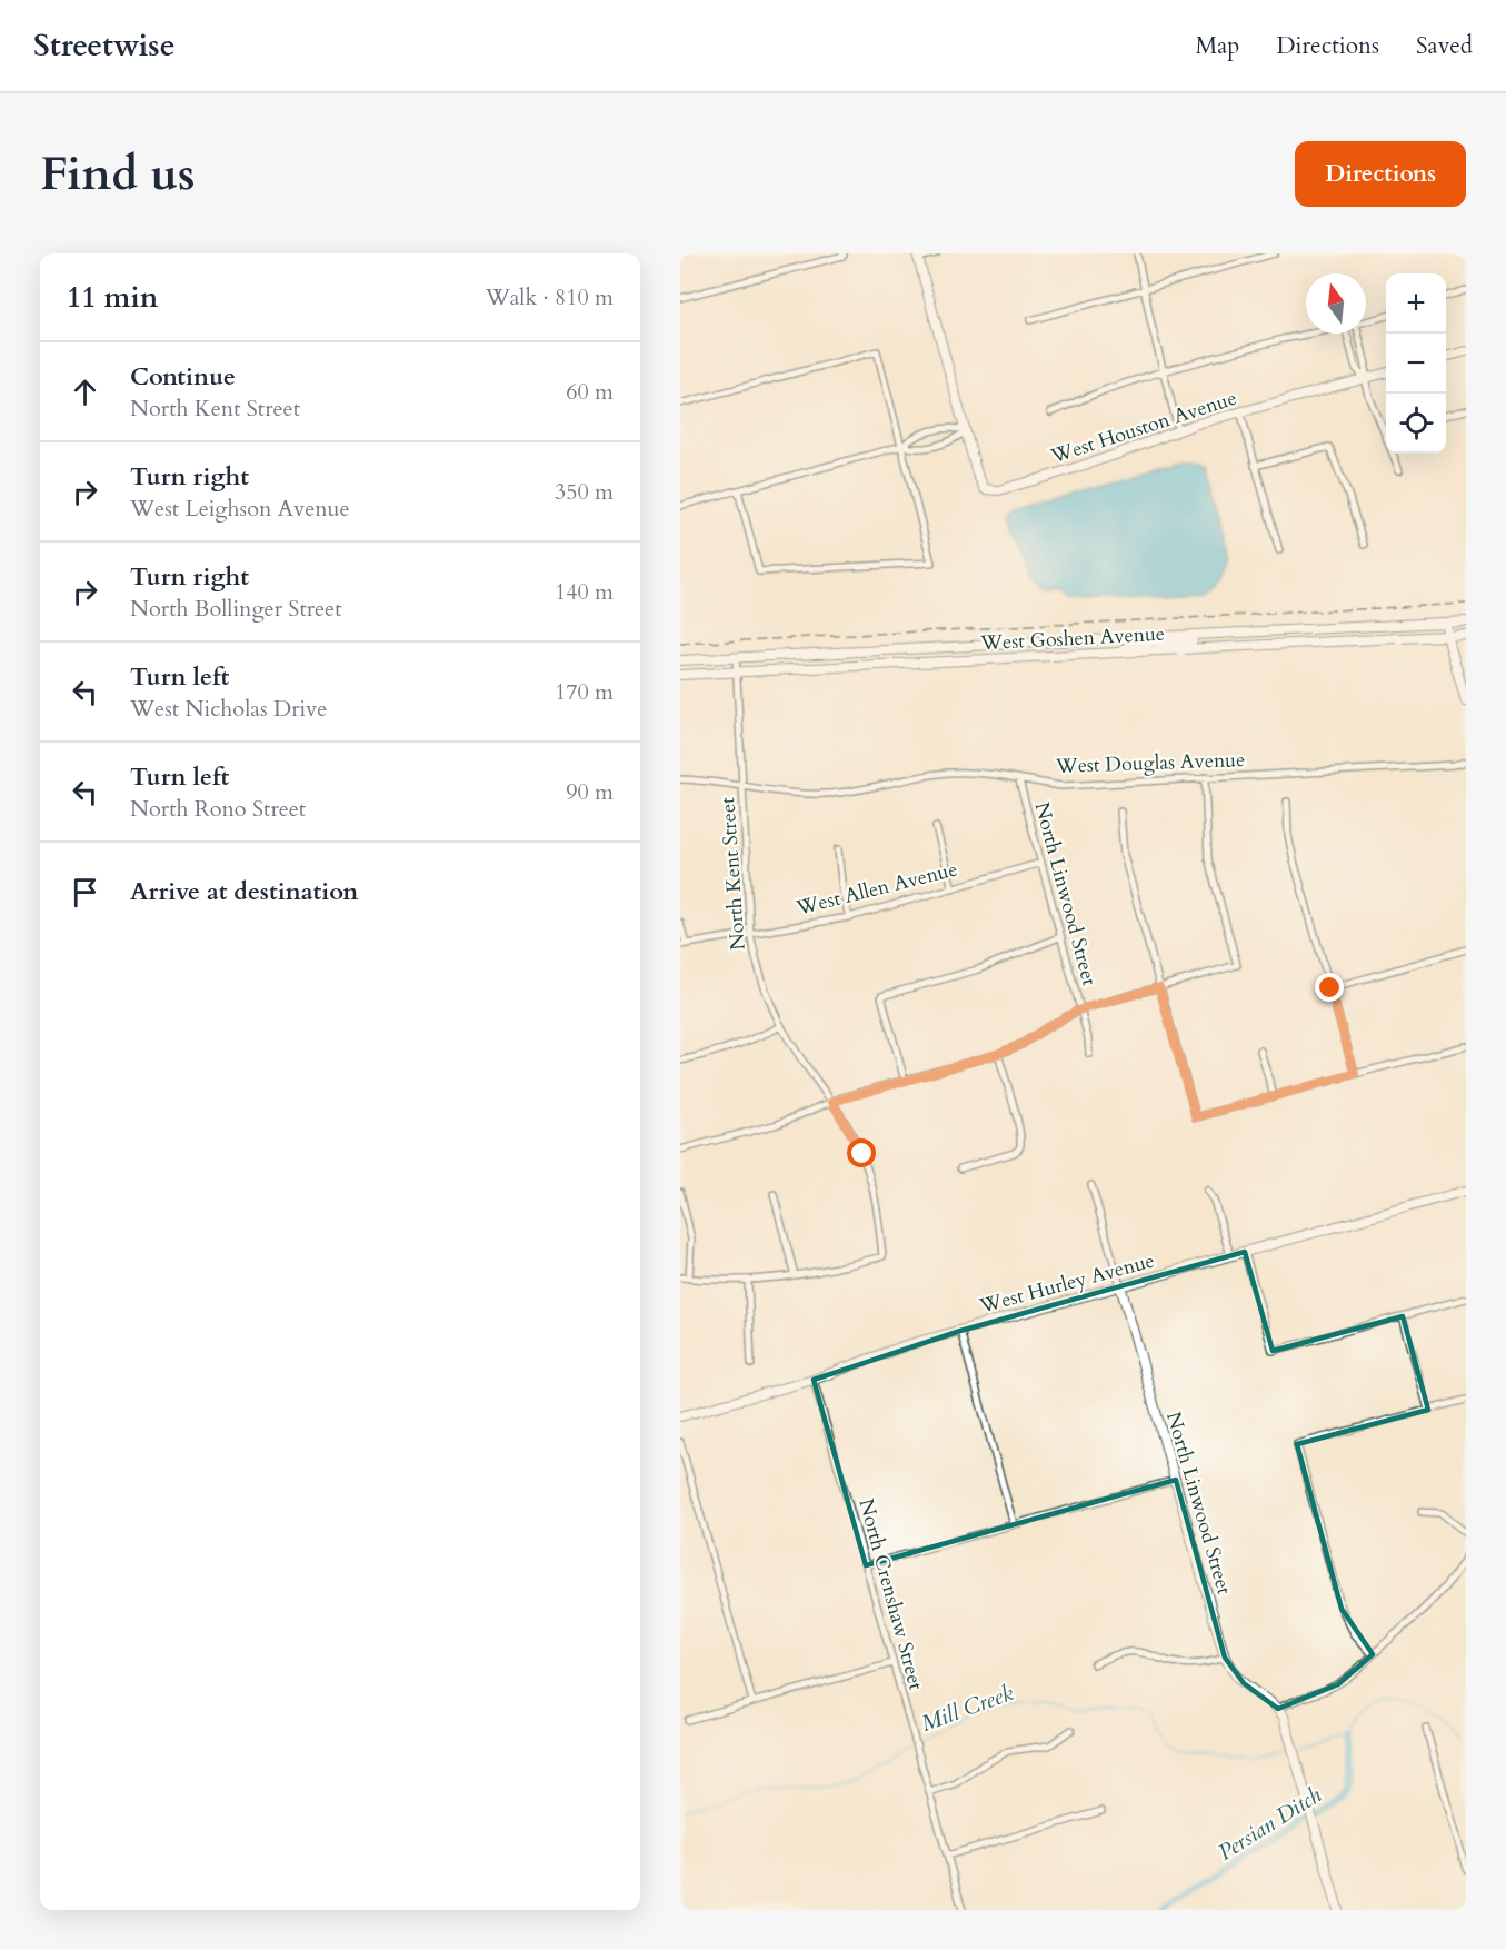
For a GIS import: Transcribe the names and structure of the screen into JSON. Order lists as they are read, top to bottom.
{
  "streets": {
    "street": [
      "West Houston Avenue",
      "West Goshen Avenue",
      "West Douglas Avenue",
      "North Kent Street",
      "West Allen Avenue",
      "North Linwood Street",
      "West Hurley Avenue",
      "North Crenshaw Street"
    ]
  },
  "crossings": [
    ["West Goshen Avenue", "North Kent Street"],
    ["West Douglas Avenue", "North Kent Street"],
    ["West Douglas Avenue", "North Linwood Street"],
    ["North Kent Street", "West Allen Avenue"],
    ["West Allen Avenue", "North Linwood Street"],
    ["North Linwood Street", "West Hurley Avenue"],
    ["West Hurley Avenue", "North Crenshaw Street"]
  ],
  "water": ["Mill Creek", "Persian Ditch"],
  "north": "top",
  "page": {
    "header": "Streetwise",
    "nav": ["Map", "Directions", "Saved"],
    "buttons": "Directions",
    "title": "Find us",
    "heading": ["11 min", "Walk · 810 m"],
    "map_buttons": ["+", "−"],
    "list": [
      ["Continue", "North Kent Street", "60 m"],
      ["Turn right", "West Leighson Avenue", "350 m"],
      ["Turn right", "North Bollinger Street", "140 m"],
      ["Turn left", "West Nicholas Drive", "170 m"],
      ["Turn left", "North Rono Street", "90 m"],
      "Arrive at destination"
    ]
  }
}
